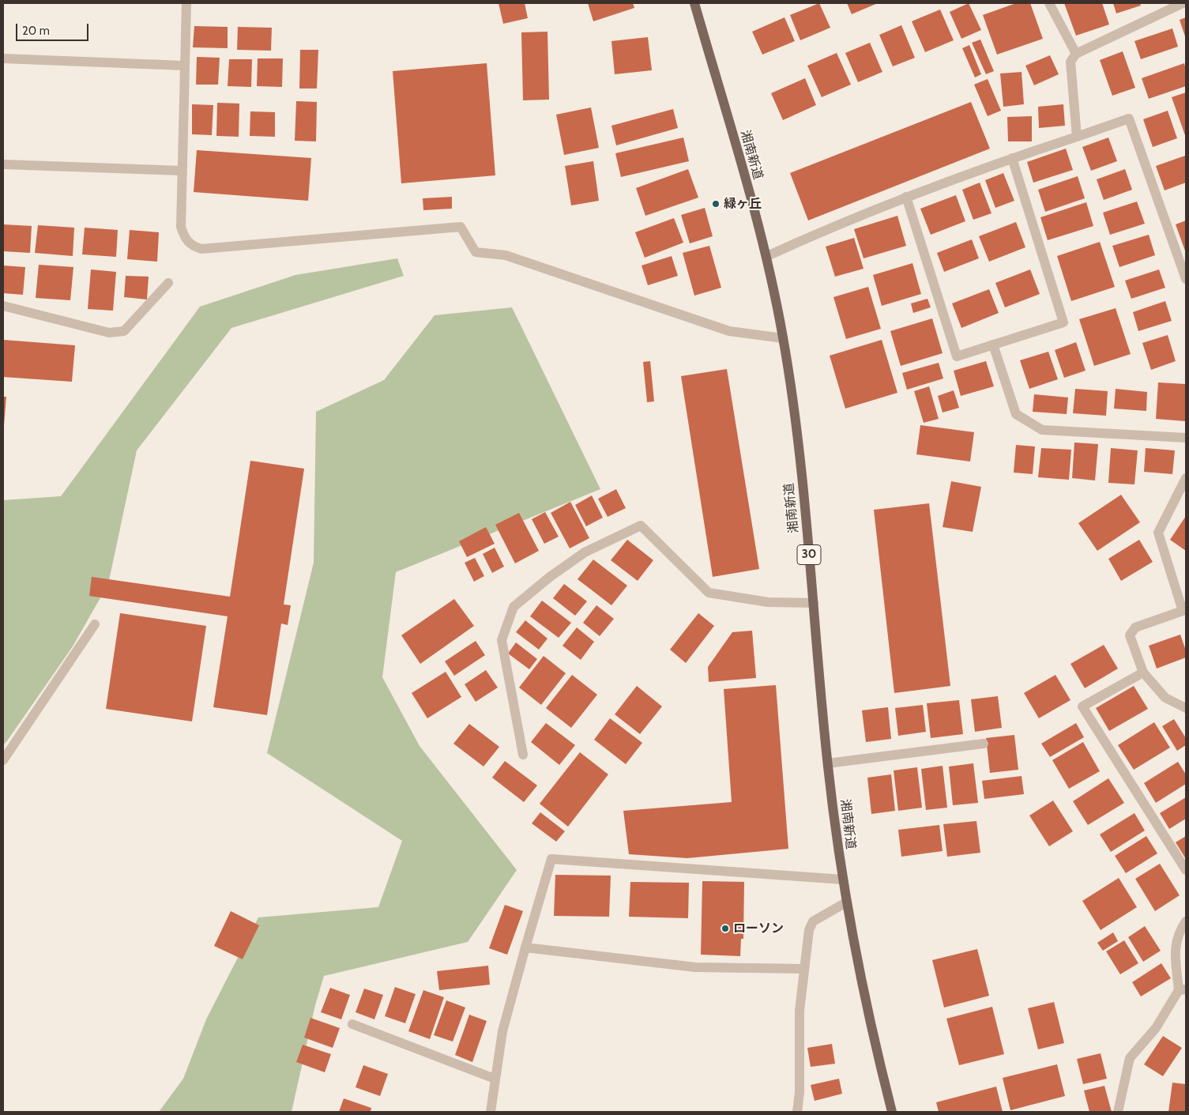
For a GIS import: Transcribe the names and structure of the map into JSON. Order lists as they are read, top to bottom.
{
  "streets": {
    "main road": ["湘南新道", "30"]
  },
  "places": ["緑ヶ丘", "ローソン"],
  "scale_bar": "20 m"
}
